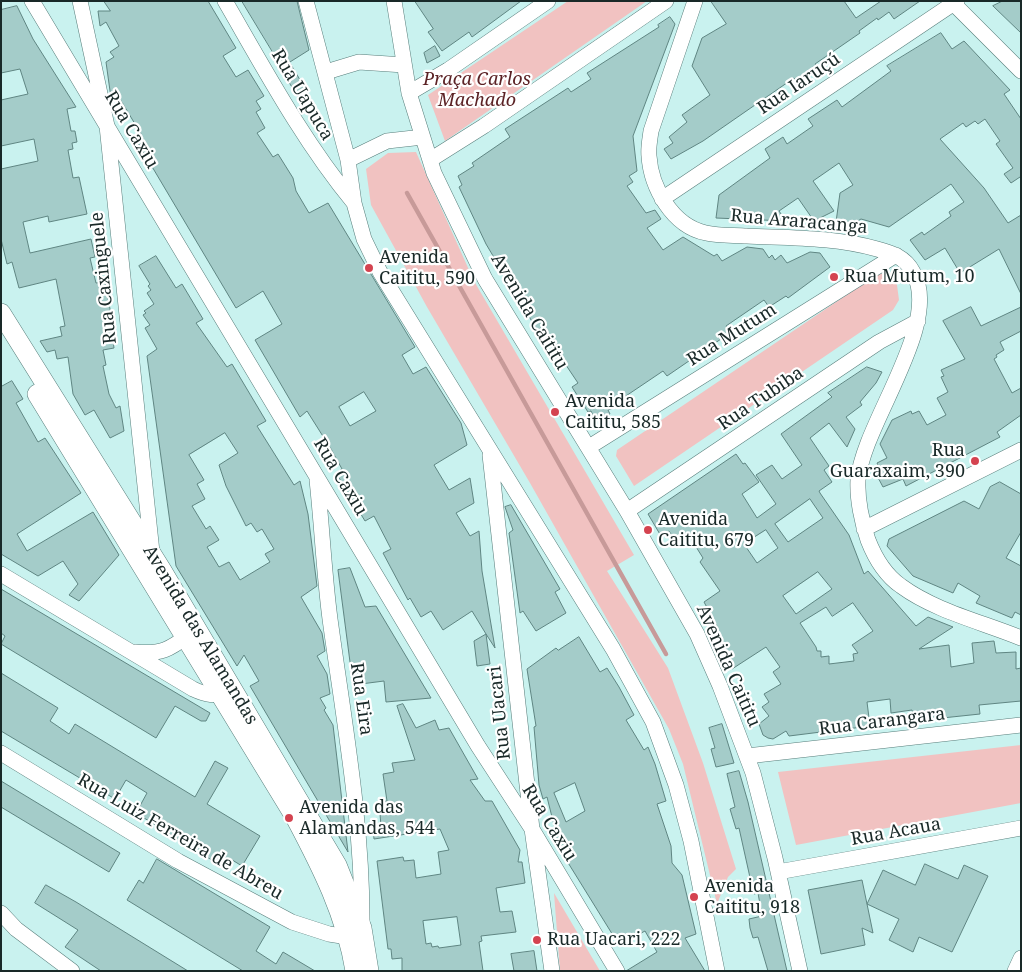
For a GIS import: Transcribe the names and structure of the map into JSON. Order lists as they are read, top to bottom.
{
  "streets": {
    "street": [
      "Rua Iaruçú",
      "Rua Uapuca",
      "Rua Caxiu",
      "Rua Araracanga",
      "Rua Caxinguele",
      "Avenida Caititu",
      "Rua Mutum",
      "Rua Tubiba",
      "Avenida das Alamandas",
      "Rua Eira",
      "Rua Uacari",
      "Rua Carangara",
      "Rua Acaua",
      "Rua Luiz Ferreira de Abreu"
    ]
  },
  "crossings": [
    ["Rua Iaruçú", "Rua Araracanga"],
    ["Rua Caxiu", "Rua Caxinguele"],
    ["Rua Caxiu", "Rua Eira"],
    ["Rua Caxiu", "Rua Uacari"],
    ["Rua Araracanga", "Rua Mutum"],
    ["Rua Araracanga", "Rua Tubiba"],
    ["Rua Caxinguele", "Avenida das Alamandas"],
    ["Avenida Caititu", "Rua Mutum"],
    ["Avenida Caititu", "Rua Tubiba"],
    ["Avenida Caititu", "Rua Carangara"],
    ["Avenida Caititu", "Rua Acaua"],
    ["Avenida das Alamandas", "Rua Eira"],
    ["Avenida das Alamandas", "Rua Luiz Ferreira de Abreu"],
    ["Rua Eira", "Rua Luiz Ferreira de Abreu"]
  ],
  "parks": ["Praça Carlos Machado"],
  "places": [
    "Avenida Caititu, 590",
    "Rua Mutum, 10",
    "Avenida Caititu, 585",
    "Rua Guaraxaim, 390",
    "Avenida Caititu, 679",
    "Avenida das Alamandas, 544",
    "Avenida Caititu, 918",
    "Rua Uacari, 222"
  ]
}
